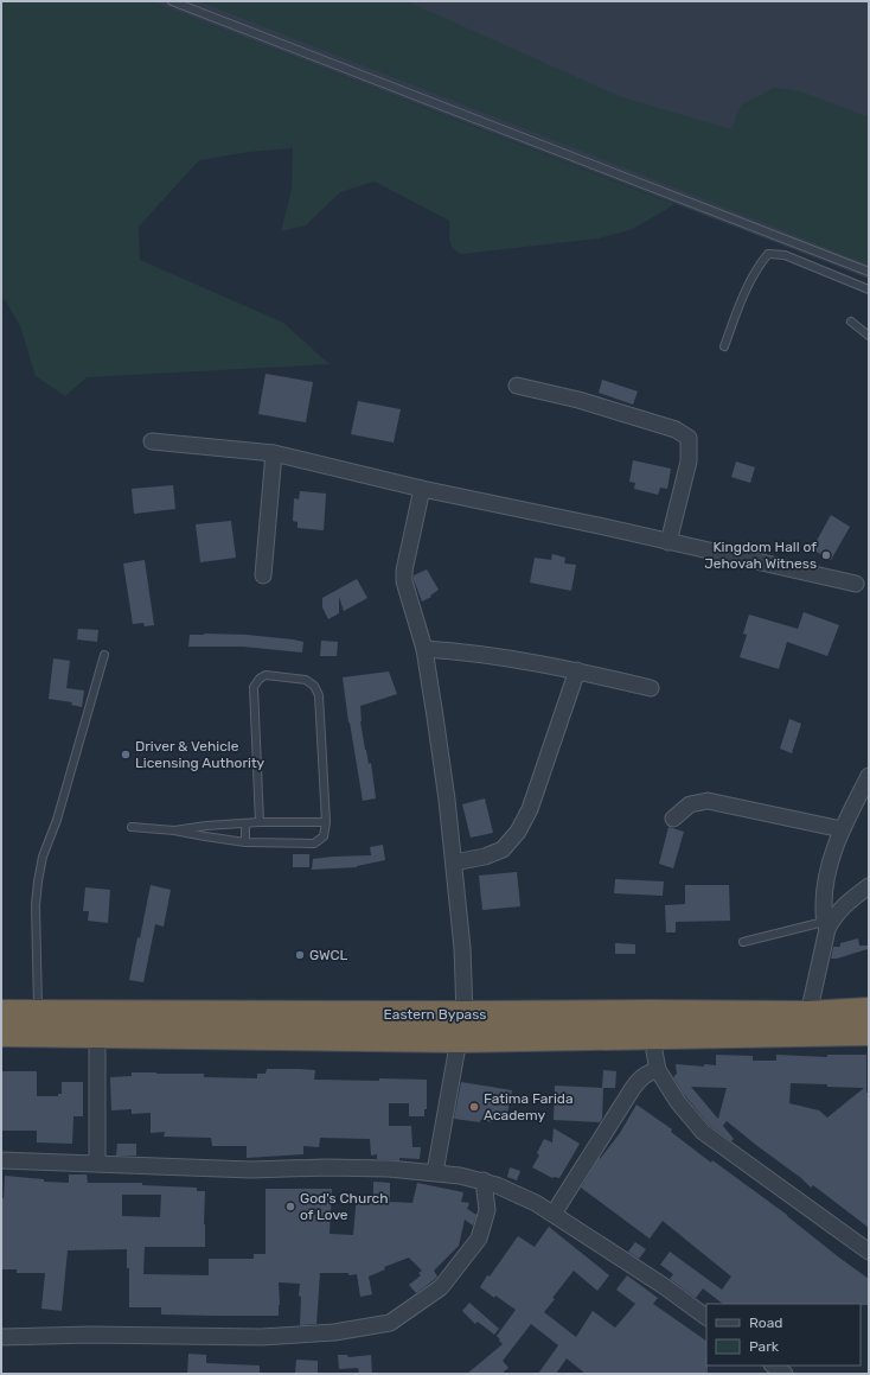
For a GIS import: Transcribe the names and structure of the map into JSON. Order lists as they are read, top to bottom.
{
  "streets": {
    "highway": ["Eastern Bypass"]
  },
  "places": [
    "Kingdom Hall of Jehovah Witness",
    "Driver & Vehicle Licensing Authority",
    "GWCL",
    "Fatima Farida Academy",
    "God's Church of Love"
  ],
  "legend": ["Road", "Park"]
}
